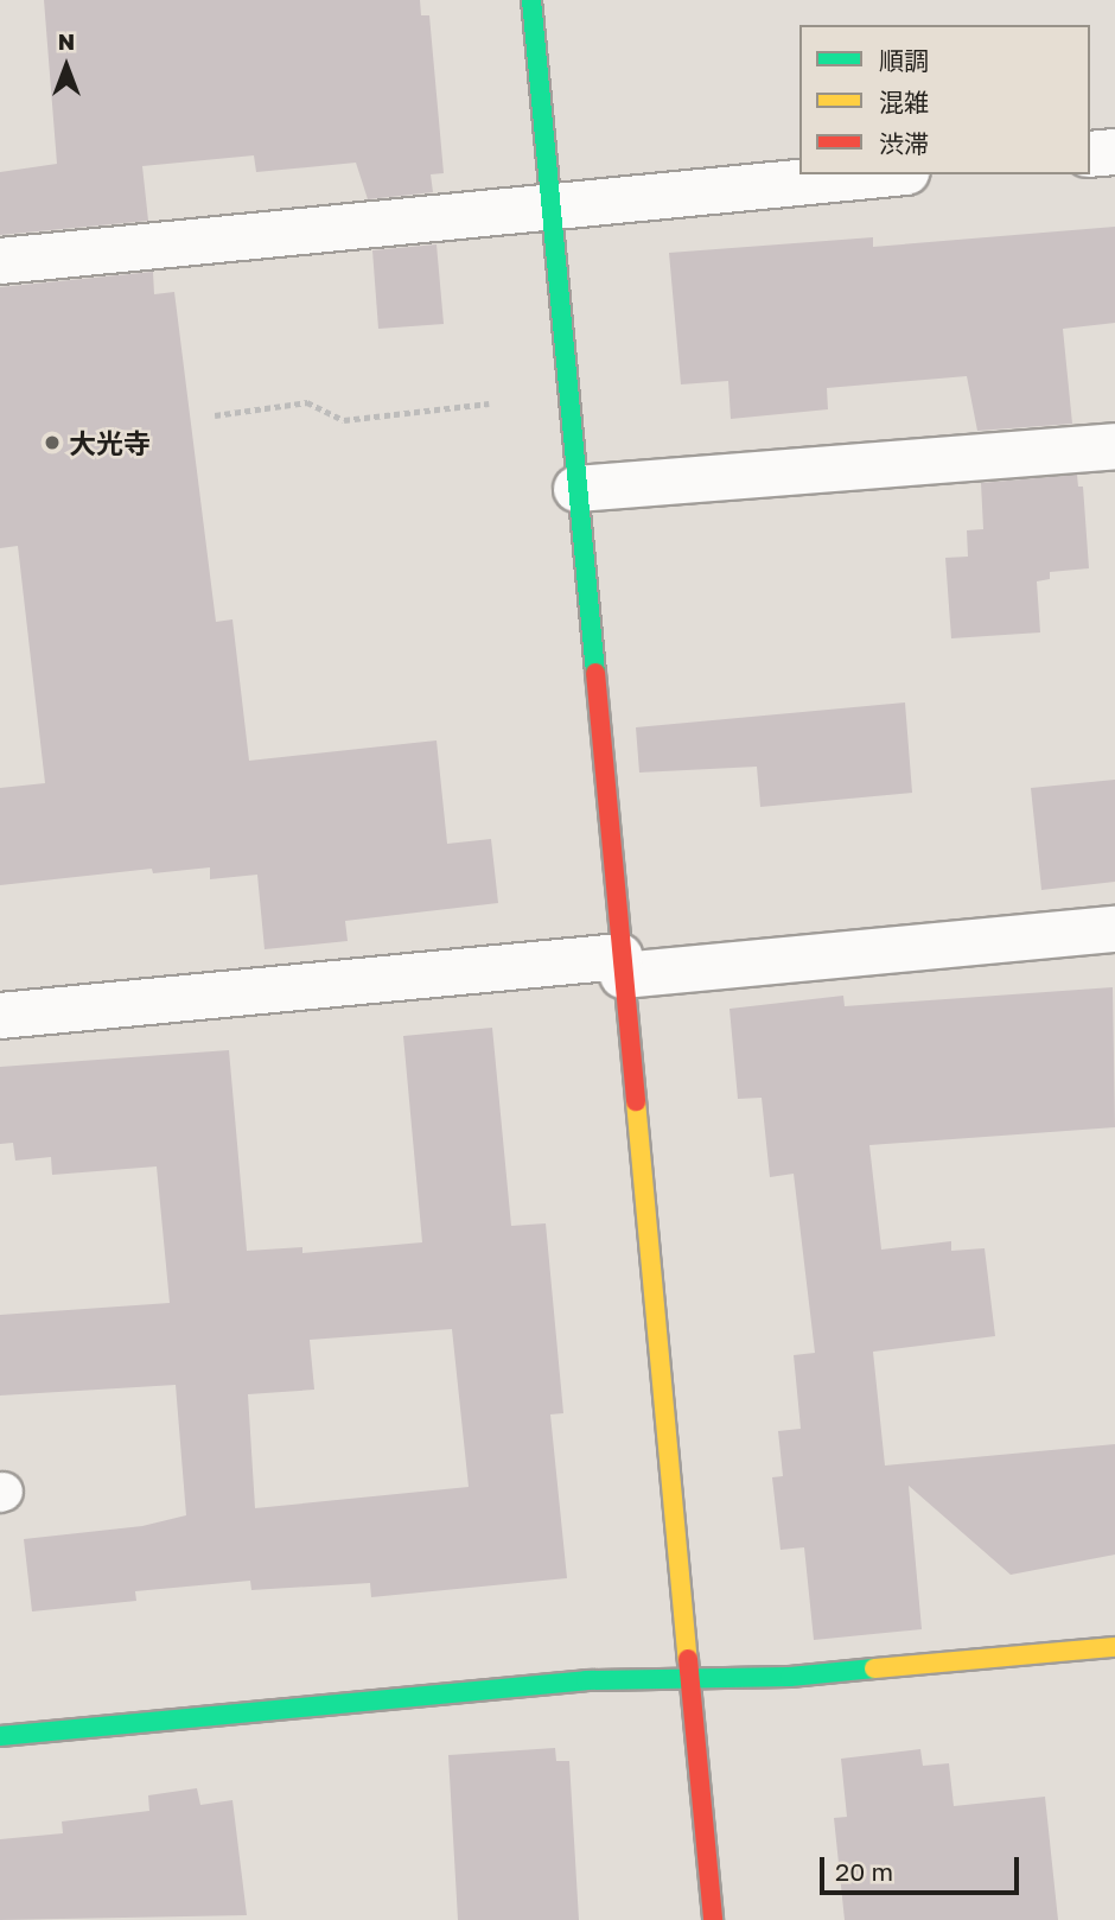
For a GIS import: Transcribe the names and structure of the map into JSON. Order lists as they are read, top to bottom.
{
  "places": ["大光寺"],
  "legend": ["順調", "混雑", "渋滞"],
  "scale_bar": "20 m",
  "north": "top"
}
